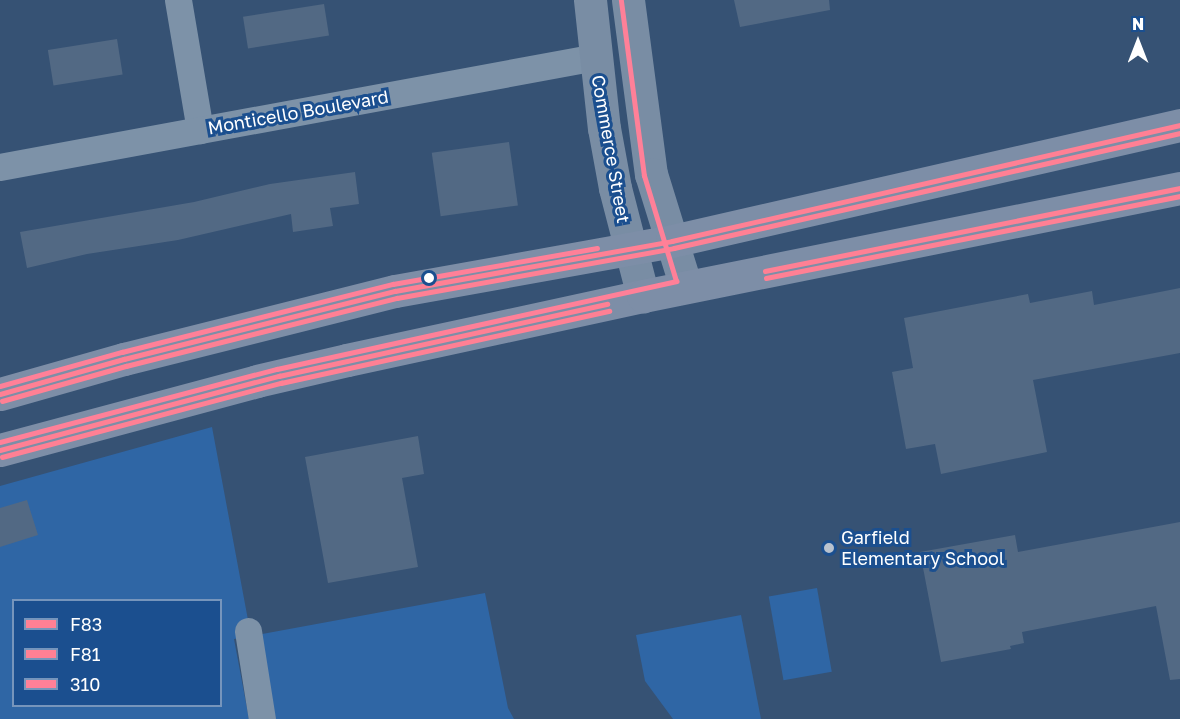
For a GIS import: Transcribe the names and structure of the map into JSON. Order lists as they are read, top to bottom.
{
  "streets": {
    "street": ["Monticello Boulevard", "Commerce Street"]
  },
  "crossings": [
    ["Monticello Boulevard", "Commerce Street"]
  ],
  "places": ["Garfield Elementary School"],
  "lines": ["transit line 310", "transit line F83", "transit line F81"],
  "legend": ["F83", "F81", "310"],
  "north": "top"
}
